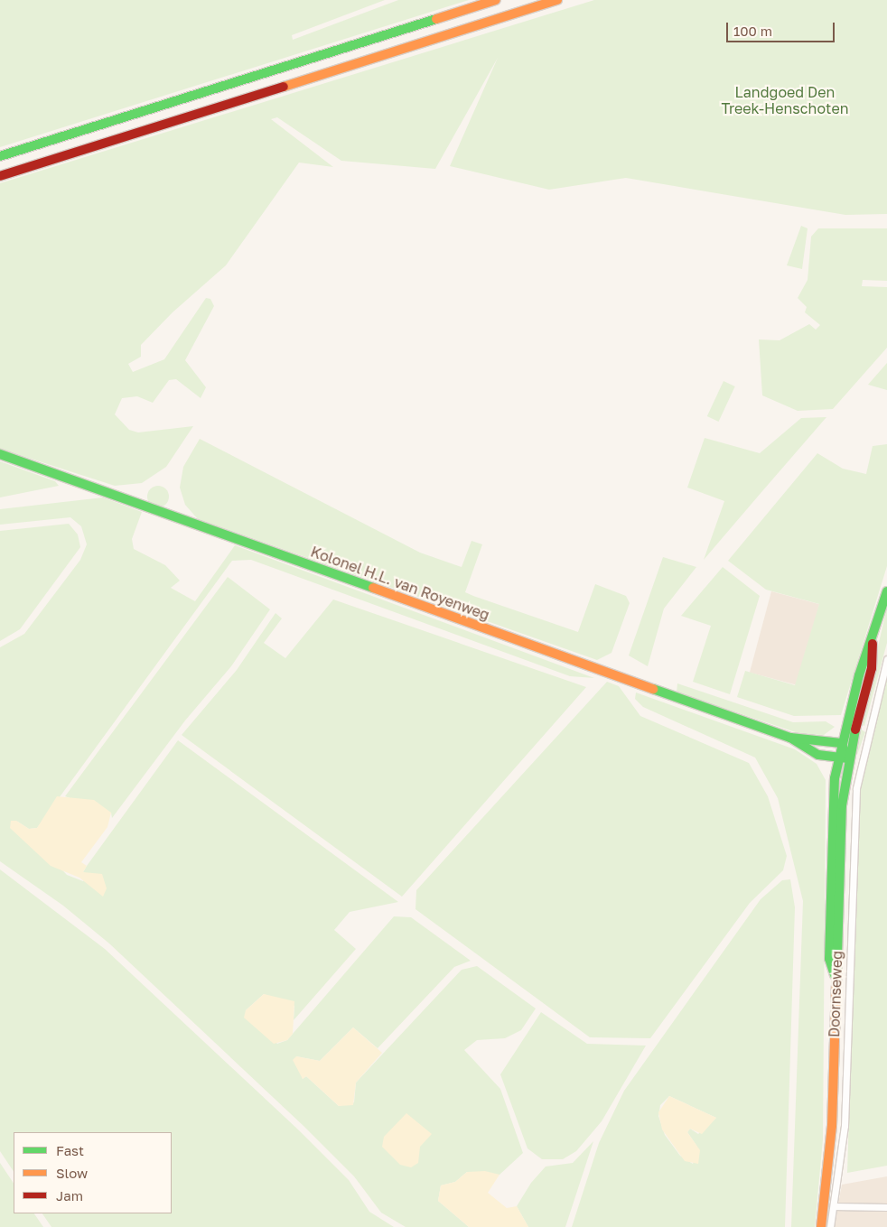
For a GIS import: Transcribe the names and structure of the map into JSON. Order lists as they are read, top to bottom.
{
  "streets": {
    "main road": ["Kolonel H.L. van Royenweg", "Doornseweg"]
  },
  "crossings": [
    ["Kolonel H.L. van Royenweg", "Doornseweg"]
  ],
  "parks": ["Landgoed Den Treek-Henschoten"],
  "legend": ["Fast", "Slow", "Jam"],
  "scale_bar": "100 m"
}
